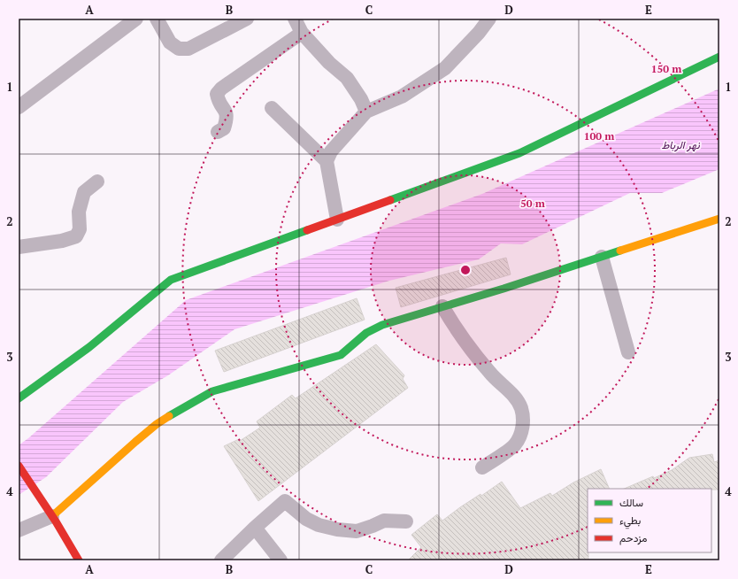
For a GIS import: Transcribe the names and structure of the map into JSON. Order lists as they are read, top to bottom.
{
  "water": ["نهر الرباط"],
  "legend": ["سالك", "بطيء", "مزدحم"],
  "grid": {
    "columns": [
      "A",
      "B",
      "C",
      "D",
      "E"
    ],
    "rows": [
      "1",
      "2",
      "3",
      "4"
    ]
  },
  "rings": ["150 m", "100 m", "50 m"]
}
